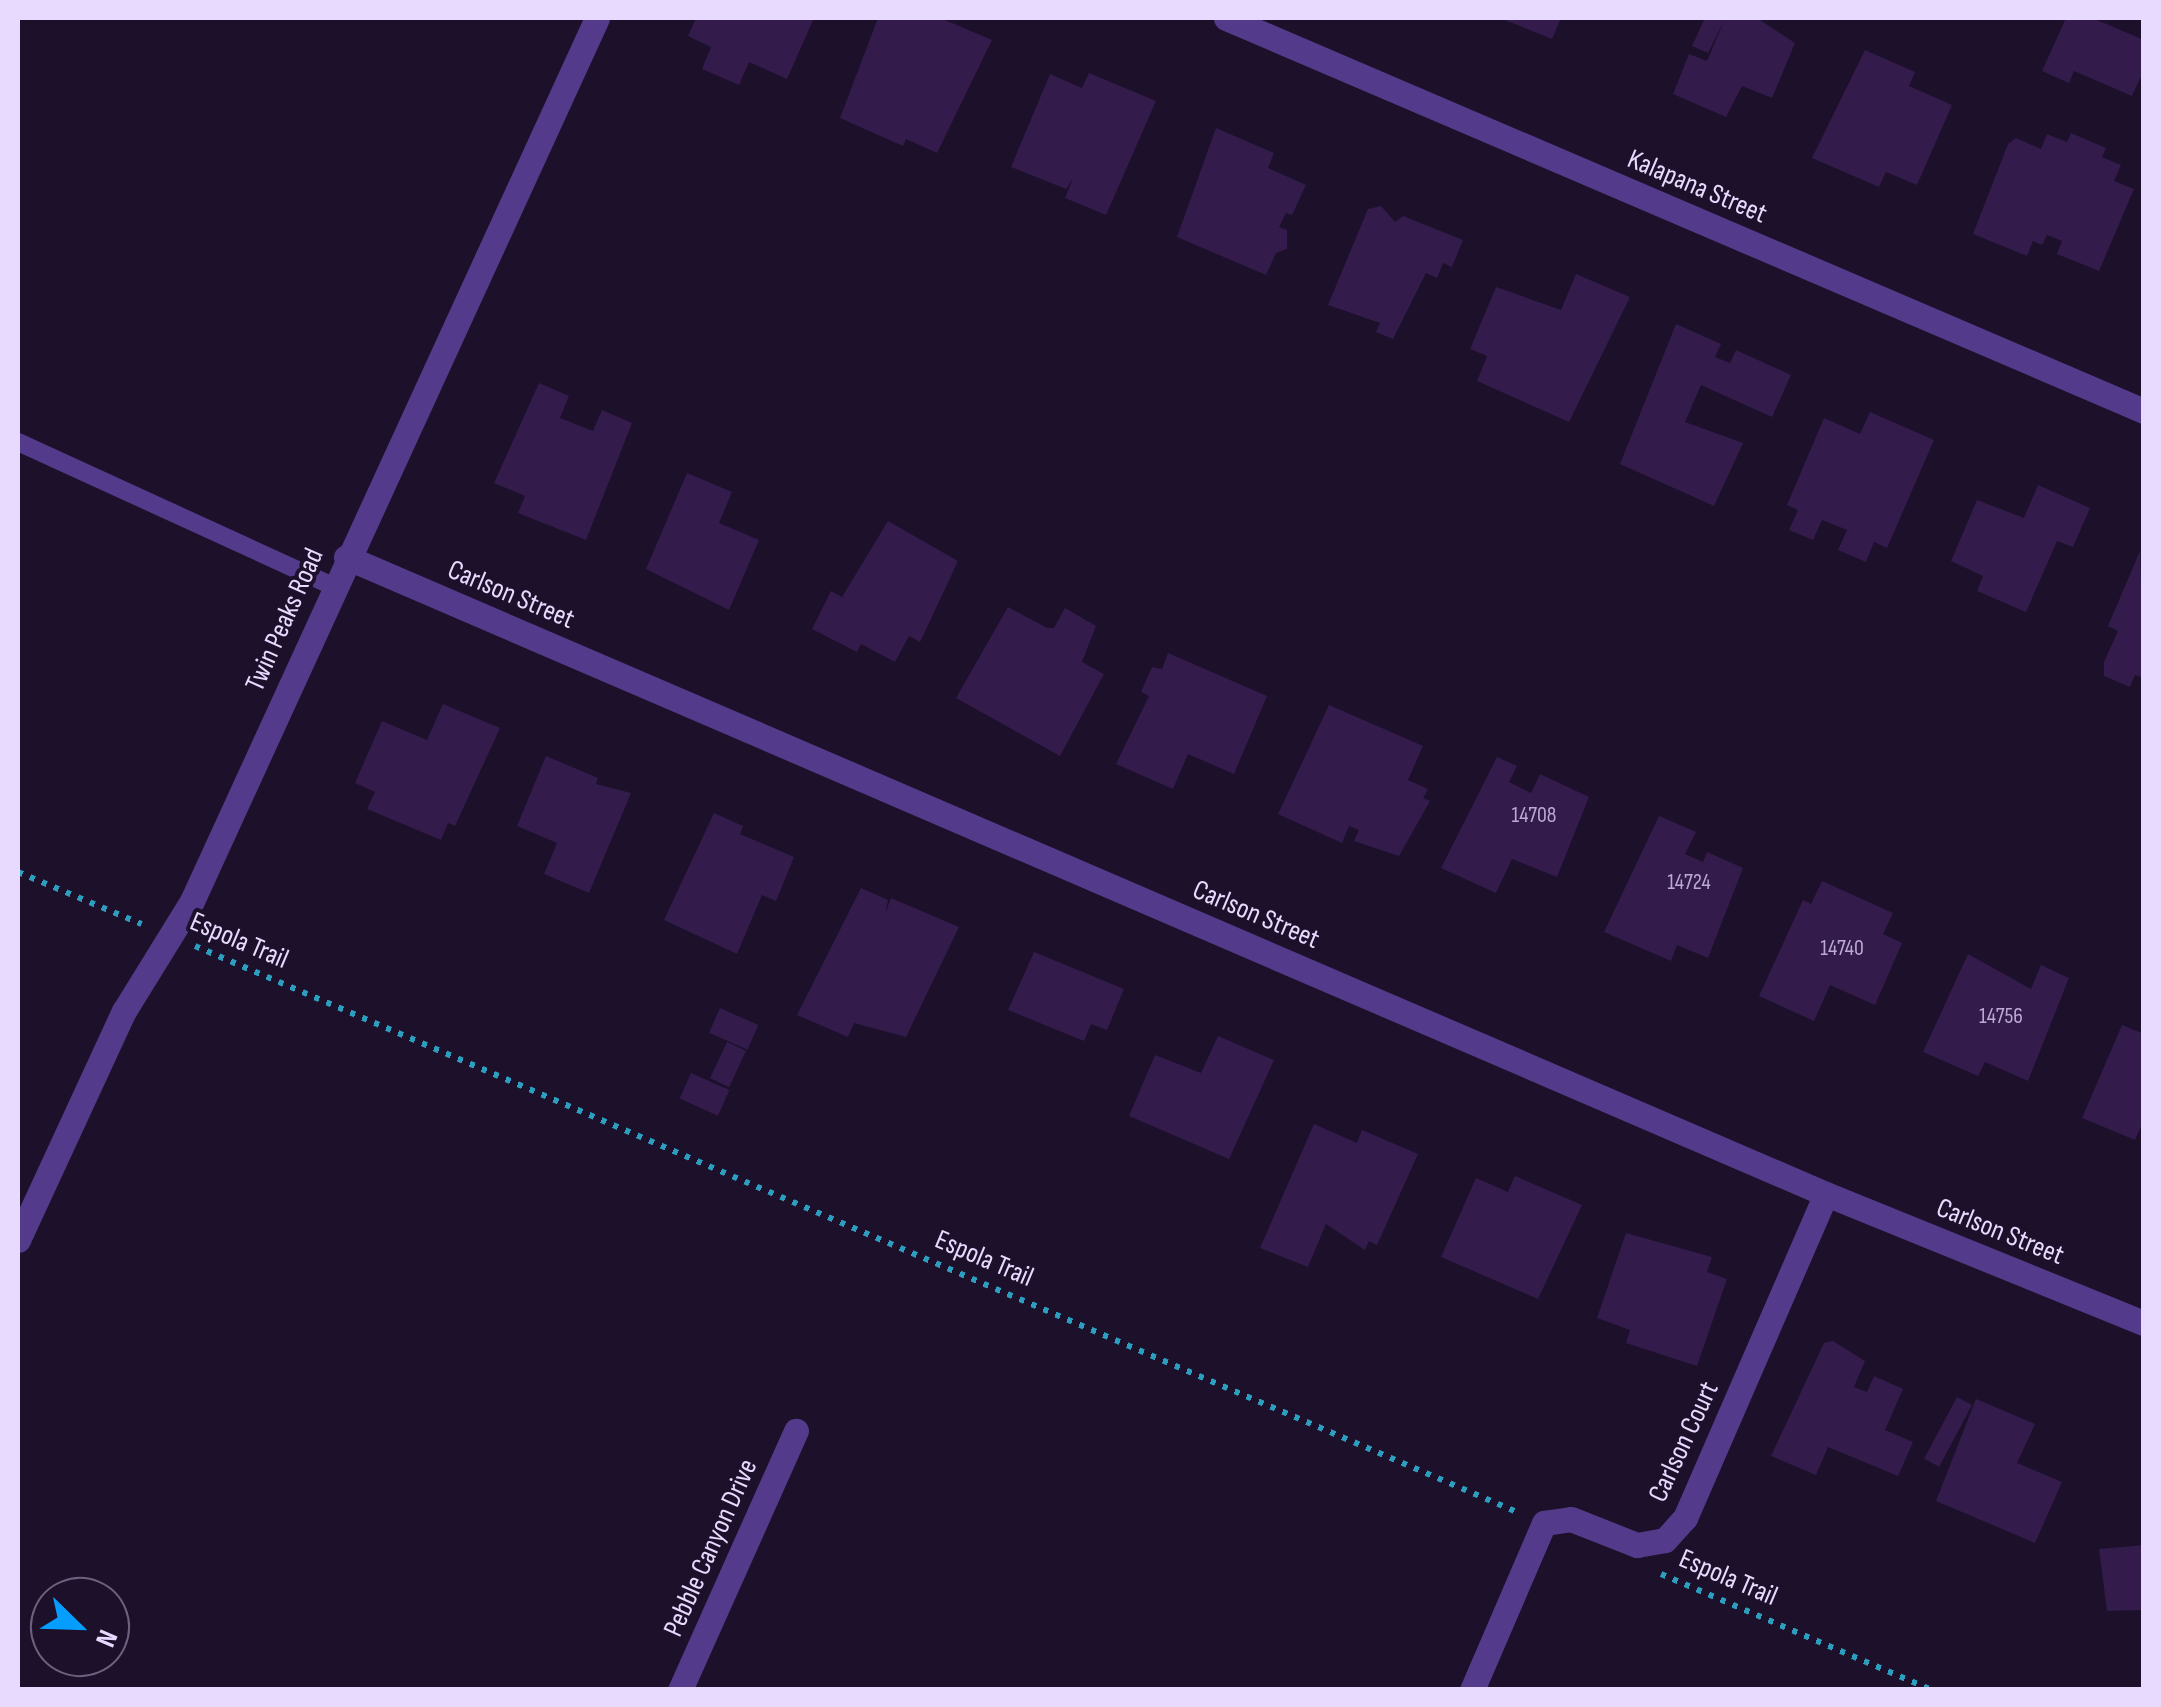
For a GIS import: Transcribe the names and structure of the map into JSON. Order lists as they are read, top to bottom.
{
  "streets": {
    "street": [
      "Kalapana Street",
      "Carlson Street",
      "Twin Peaks Road",
      "Carlson Court",
      "Pebble Canyon Drive"
    ],
    "path": ["Espola Trail"]
  },
  "crossings": [
    ["Carlson Street", "Twin Peaks Road"],
    ["Carlson Street", "Carlson Court"],
    ["Twin Peaks Road", "Espola Trail"],
    ["Espola Trail", "Carlson Court"]
  ],
  "house_numbers": [
    "14708",
    "14724",
    "14740",
    "14756"
  ],
  "north": "bottom right"
}
